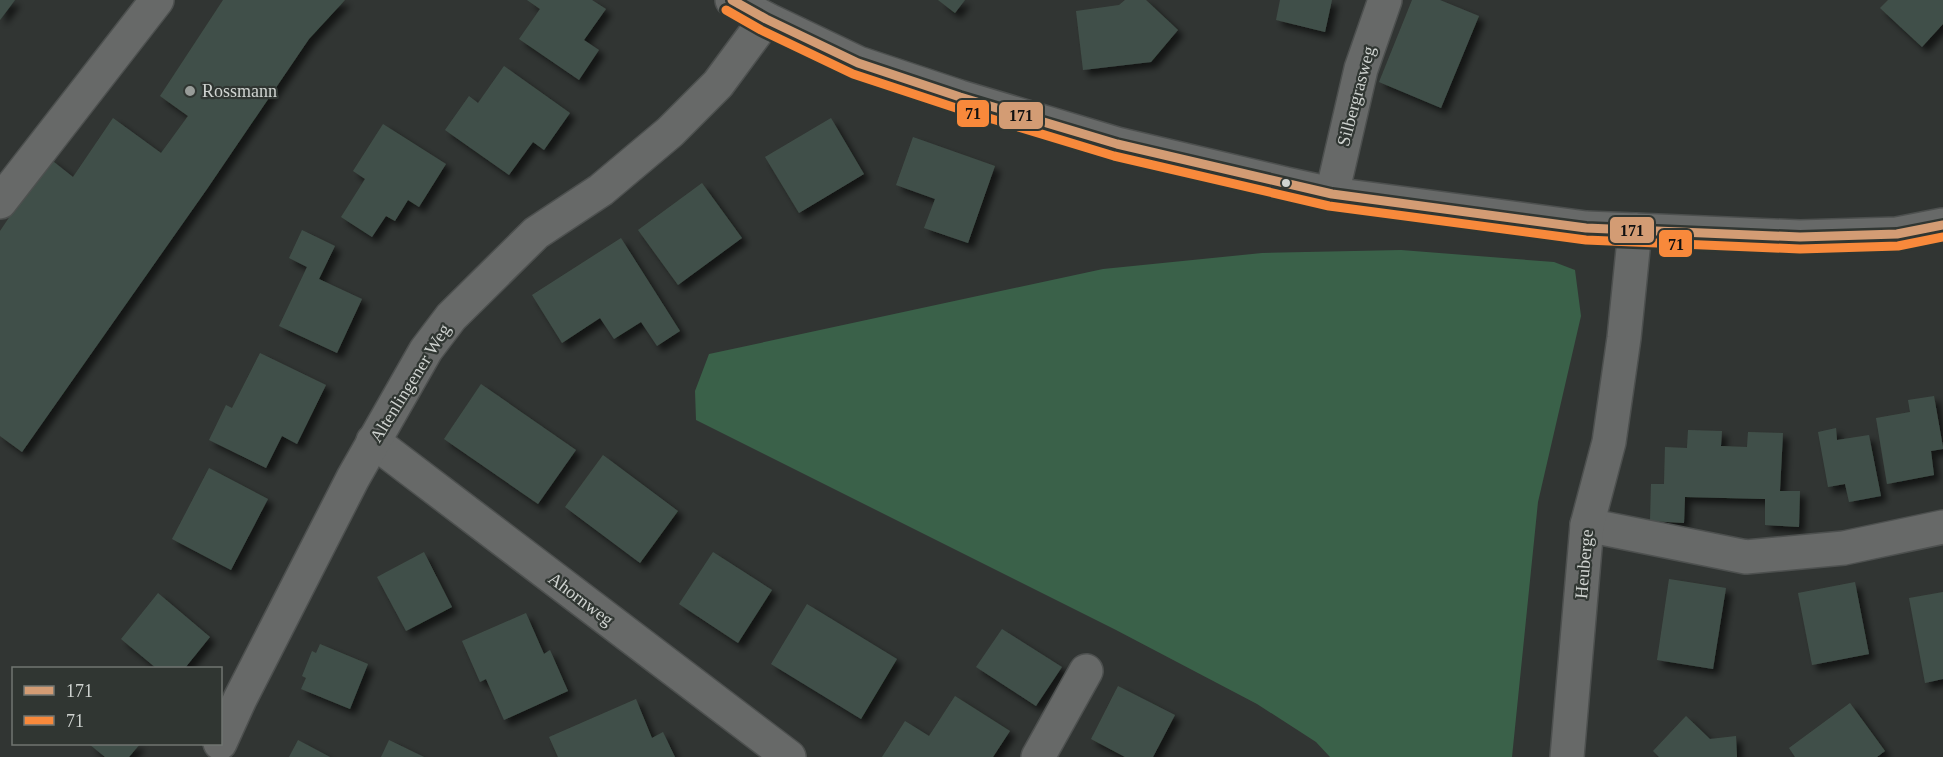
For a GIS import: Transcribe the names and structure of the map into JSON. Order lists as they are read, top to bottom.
{
  "streets": {
    "street": [
      "Silbergrasweg",
      "Altenlingener Weg",
      "Heuberge",
      "Ahornweg"
    ]
  },
  "crossings": [
    ["Altenlingener Weg", "Ahornweg"]
  ],
  "places": ["Rossmann"],
  "lines": ["transit line 171", "transit line 71"],
  "legend": ["171", "71"]
}
